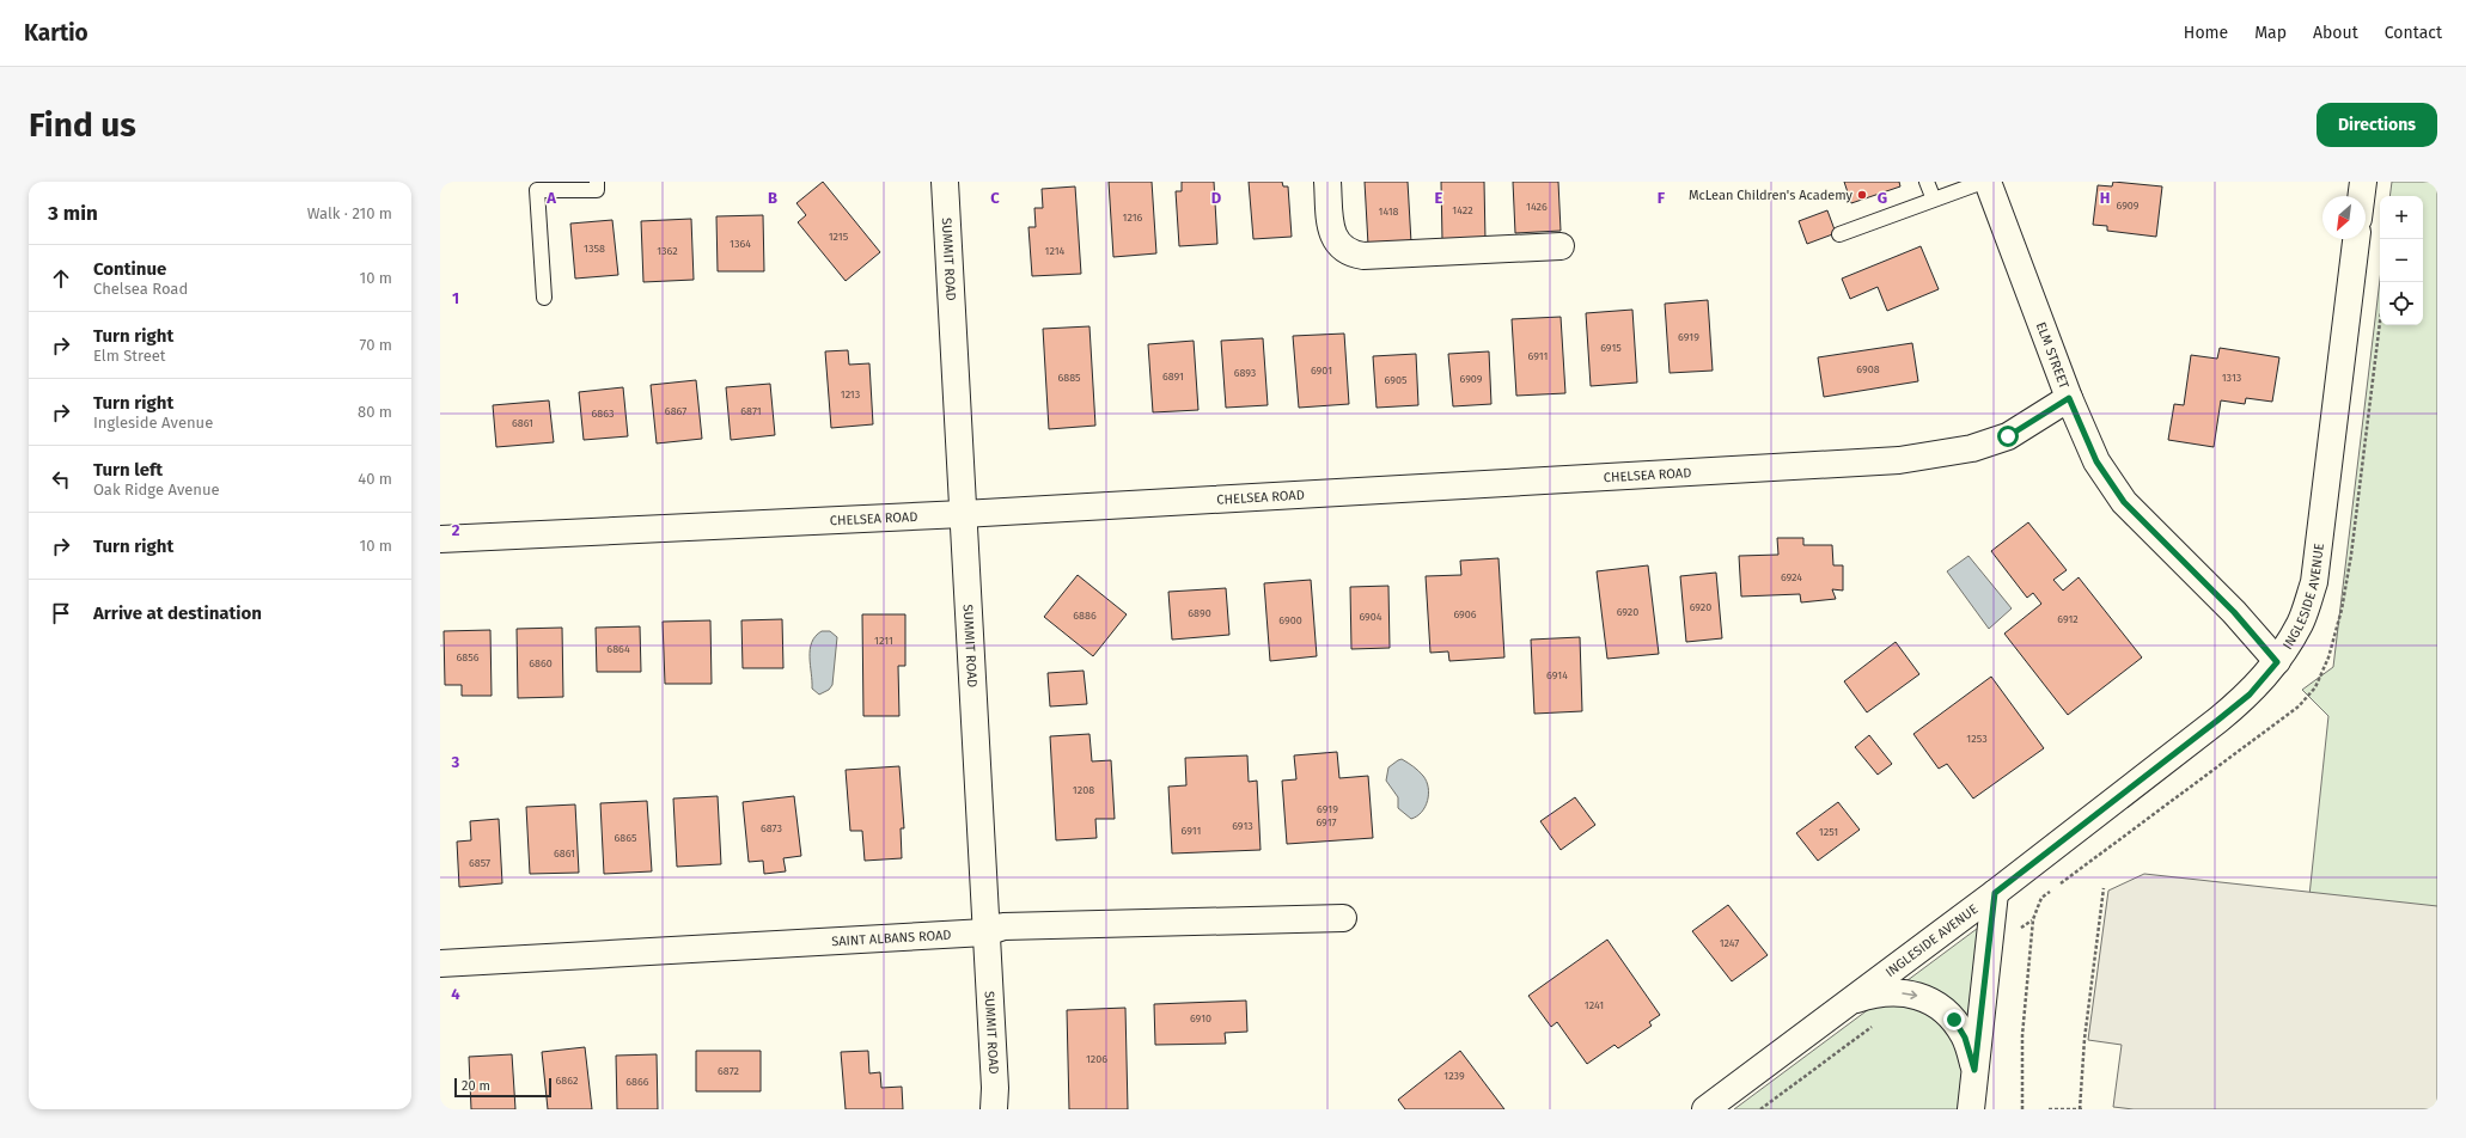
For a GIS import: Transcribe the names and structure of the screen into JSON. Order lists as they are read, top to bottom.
{
  "streets": {
    "street": [
      "SUMMIT ROAD",
      "ELM STREET",
      "CHELSEA ROAD",
      "INGLESIDE AVENUE",
      "SAINT ALBANS ROAD"
    ]
  },
  "crossings": [
    ["SUMMIT ROAD", "CHELSEA ROAD"],
    ["SUMMIT ROAD", "SAINT ALBANS ROAD"],
    ["ELM STREET", "CHELSEA ROAD"],
    ["ELM STREET", "INGLESIDE AVENUE"]
  ],
  "places": ["McLean Children's Academy"],
  "house_numbers": [
    "6909",
    "1426",
    "1422",
    "1418",
    "1216",
    "1215",
    "1364",
    "1358",
    "1362",
    "1214",
    "6919",
    "6915",
    "6911",
    "6908",
    "6901",
    "6893",
    "6891",
    "6885",
    "1313",
    "6909",
    "6905",
    "1213",
    "6867",
    "6871",
    "6863",
    "6861",
    "6924",
    "6920",
    "6920",
    "6890",
    "6906",
    "6886",
    "6904",
    "6912",
    "6900",
    "1211",
    "6864",
    "6856",
    "6860",
    "6914",
    "1253",
    "1208",
    "6919",
    "6917",
    "6913",
    "6873",
    "6911",
    "1251",
    "6865",
    "6861",
    "6857",
    "1247",
    "1241",
    "6910",
    "1206",
    "6872",
    "1239",
    "6862",
    "6866"
  ],
  "scale_bar": "20 m",
  "north": "bottom left",
  "page": {
    "header": "Kartio",
    "nav": [
      "Home",
      "Map",
      "About",
      "Contact"
    ],
    "buttons": "Directions",
    "title": "Find us",
    "heading": ["3 min", "Walk · 210 m"],
    "map_buttons": ["+", "−"],
    "list": [
      ["Continue", "Chelsea Road", "10 m"],
      ["Turn right", "Elm Street", "70 m"],
      ["Turn right", "Ingleside Avenue", "80 m"],
      ["Turn left", "Oak Ridge Avenue", "40 m"],
      ["Turn right", "10 m"],
      "Arrive at destination"
    ],
    "scale": "20 m"
  },
  "grid": {
    "columns": [
      "A",
      "B",
      "C",
      "D",
      "E",
      "F",
      "G",
      "H"
    ],
    "rows": [
      "1",
      "2",
      "3",
      "4"
    ]
  }
}
